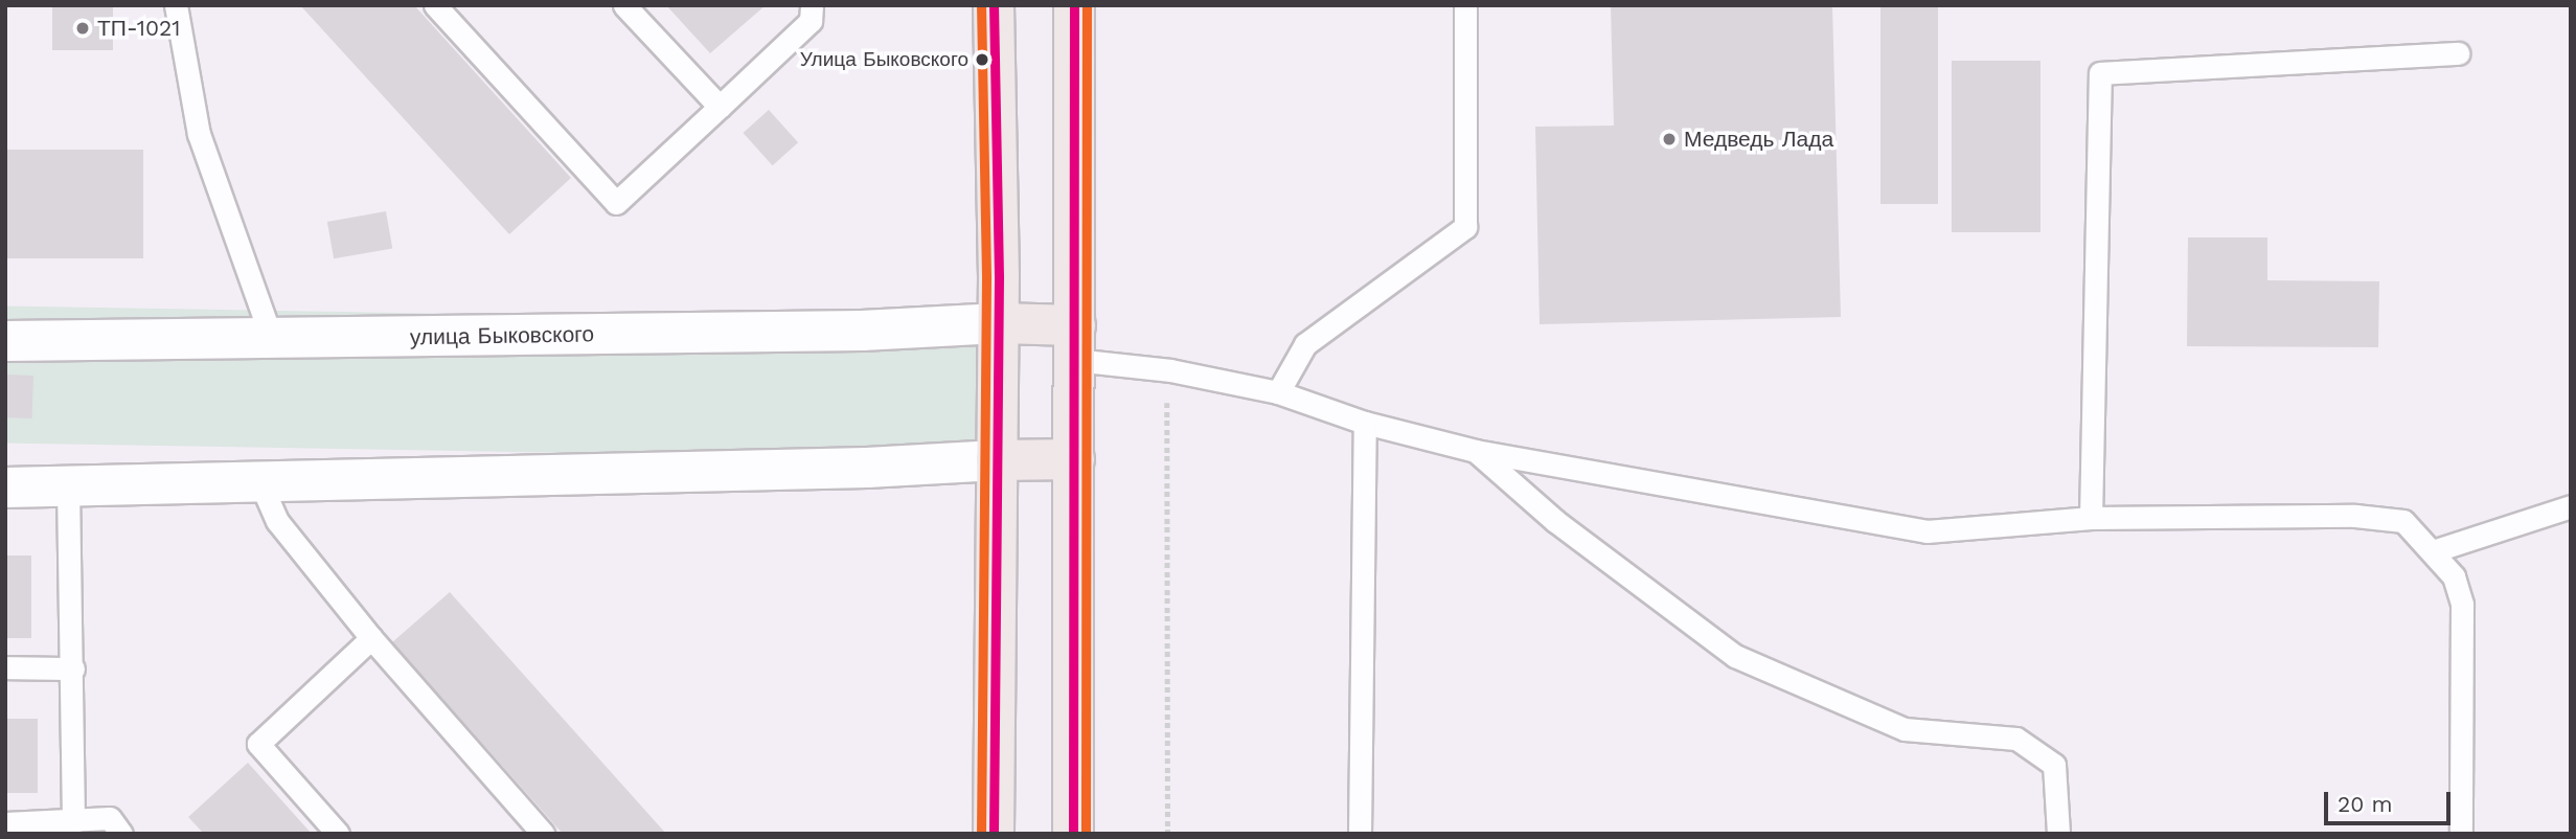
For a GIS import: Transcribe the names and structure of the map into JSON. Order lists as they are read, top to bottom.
{
  "streets": {
    "street": ["улица Быковского"]
  },
  "places": ["ТП-1021", "Улица Быковского", "Медведь Лада"],
  "scale_bar": "20 m"
}
